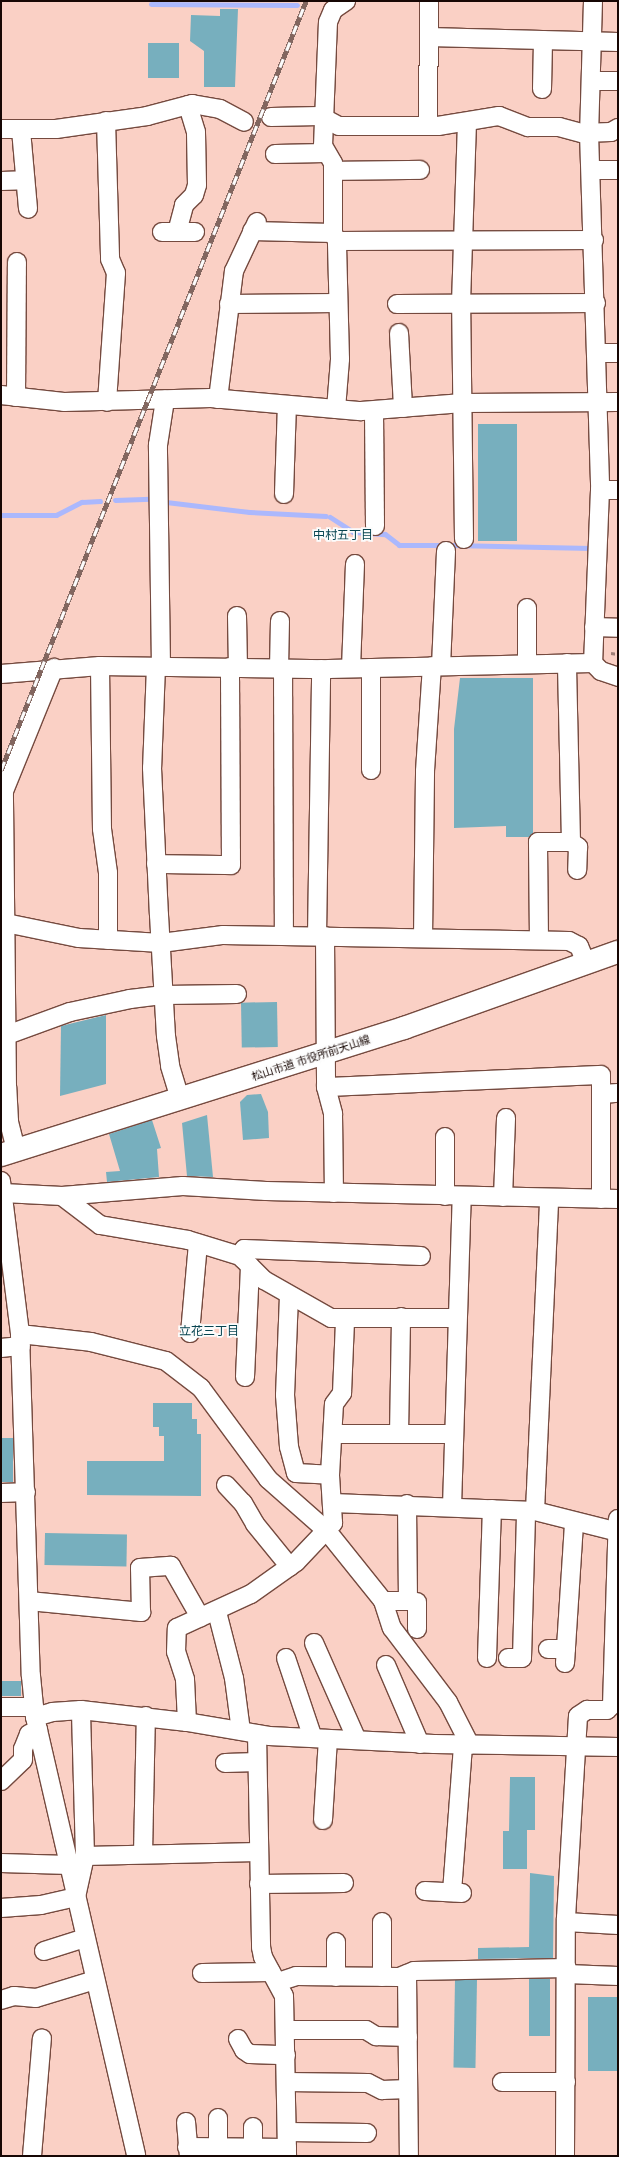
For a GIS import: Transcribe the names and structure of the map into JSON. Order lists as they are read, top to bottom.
{
  "streets": {
    "street": ["松山市道 市役所前天山線"]
  },
  "districts": ["中村五丁目", "立花三丁目"]
}
